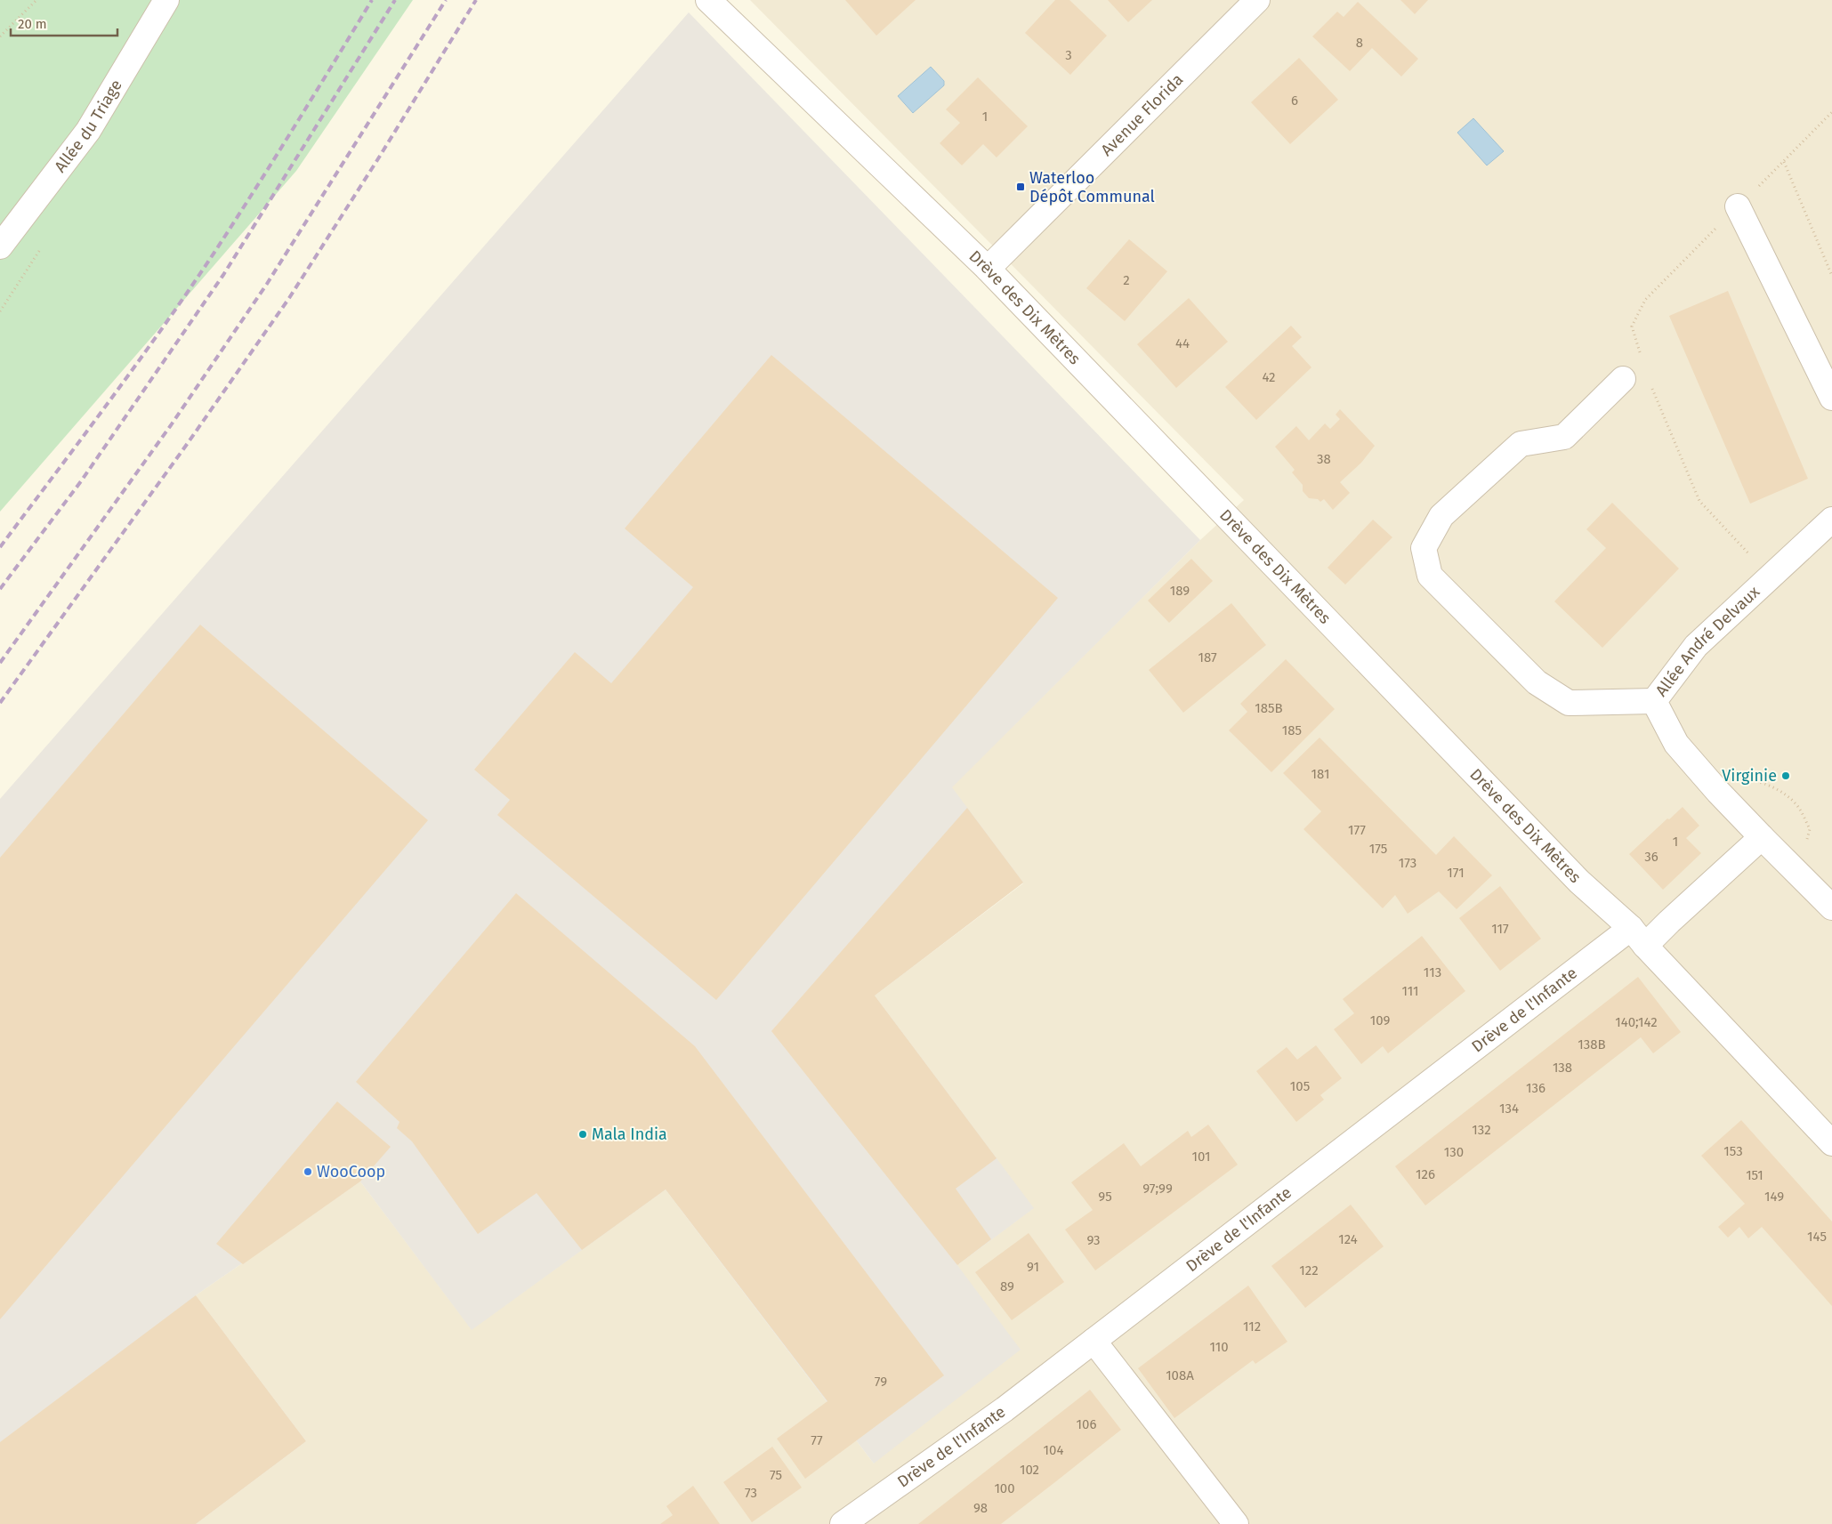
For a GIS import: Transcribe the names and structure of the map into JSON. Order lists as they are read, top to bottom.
{
  "streets": {
    "street": [
      "Avenue Florida",
      "Allée du Triage",
      "Drève des Dix Mètres",
      "Allée André Delvaux",
      "Drève de l'Infante"
    ]
  },
  "crossings": [
    ["Avenue Florida", "Drève des Dix Mètres"],
    ["Drève des Dix Mètres", "Drève de l'Infante"]
  ],
  "places": {
    "transit": ["Waterloo Dépôt Communal"],
    "other": ["Virginie", "Mala India", "WooCoop"]
  },
  "house_numbers": [
    "8",
    "3",
    "6",
    "1",
    "2",
    "44",
    "42",
    "38",
    "189",
    "187",
    "185B",
    "185",
    "181",
    "177",
    "1",
    "175",
    "36",
    "173",
    "171",
    "117",
    "113",
    "111",
    "109",
    "140;142",
    "138B",
    "138",
    "105",
    "136",
    "134",
    "132",
    "153",
    "130",
    "101",
    "126",
    "151",
    "97;99",
    "95",
    "149",
    "145",
    "124",
    "93",
    "91",
    "122",
    "89",
    "112",
    "110",
    "108A",
    "79",
    "106",
    "77",
    "104",
    "102",
    "75",
    "100",
    "73",
    "98"
  ],
  "scale_bar": "20 m"
}
